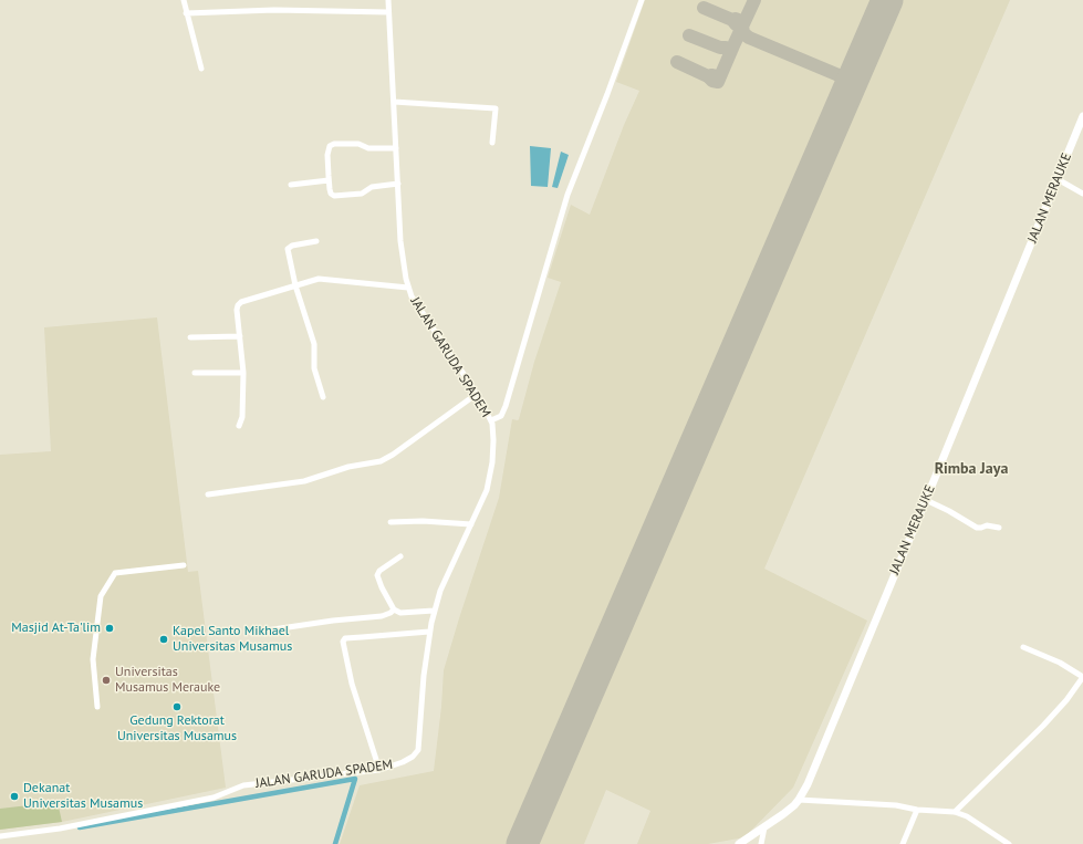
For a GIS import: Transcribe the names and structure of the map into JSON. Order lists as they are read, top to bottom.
{
  "streets": {
    "street": ["JALAN MERAUKE", "JALAN GARUDA SPADEM"]
  },
  "districts": ["Rimba Jaya"],
  "places": [
    "Masjid At-Ta'lim",
    "Kapel Santo Mikhael Universitas Musamus",
    "Universitas Musamus Merauke",
    "Gedung Rektorat Universitas Musamus",
    "Dekanat Universitas Musamus"
  ]
}
